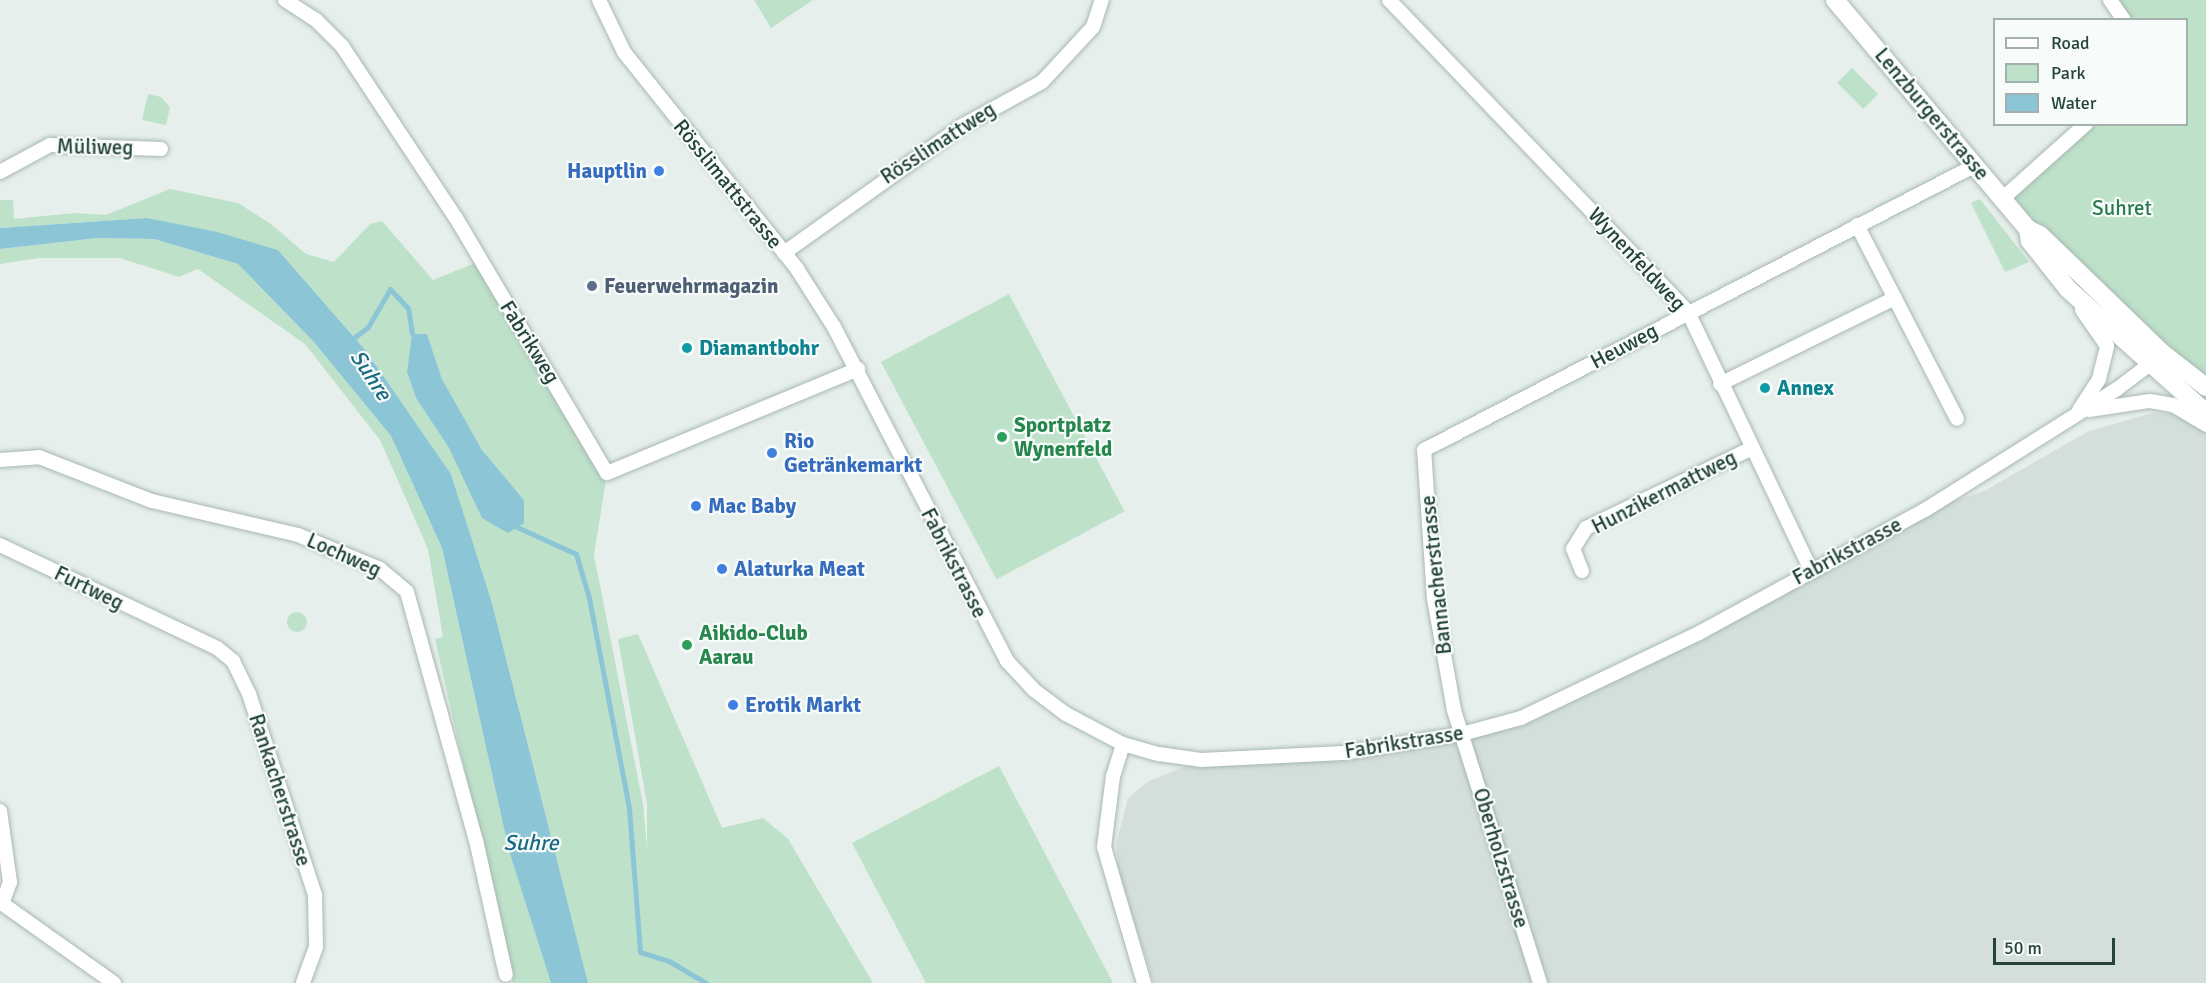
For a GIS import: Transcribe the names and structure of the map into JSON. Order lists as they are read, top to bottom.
{
  "streets": {
    "main road": ["Lenzburgerstrasse"],
    "street": [
      "Rösslimattweg",
      "Müliweg",
      "Rösslimattstrasse",
      "Wynenfeldweg",
      "Fabrikweg",
      "Heuweg",
      "Hunzikermattweg",
      "Fabrikstrasse",
      "Lochweg",
      "Bannacherstrasse",
      "Furtweg",
      "Rankacherstrasse",
      "Oberholzstrasse"
    ]
  },
  "crossings": [
    ["Lenzburgerstrasse", "Heuweg"],
    ["Lenzburgerstrasse", "Fabrikstrasse"],
    ["Rösslimattweg", "Rösslimattstrasse"],
    ["Rösslimattstrasse", "Fabrikweg"],
    ["Rösslimattstrasse", "Fabrikstrasse"],
    ["Wynenfeldweg", "Heuweg"],
    ["Wynenfeldweg", "Hunzikermattweg"],
    ["Wynenfeldweg", "Fabrikstrasse"],
    ["Fabrikweg", "Fabrikstrasse"],
    ["Heuweg", "Bannacherstrasse"],
    ["Fabrikstrasse", "Bannacherstrasse"],
    ["Fabrikstrasse", "Oberholzstrasse"],
    ["Bannacherstrasse", "Oberholzstrasse"],
    ["Furtweg", "Rankacherstrasse"]
  ],
  "water": ["Suhre"],
  "parks": ["Suhret"],
  "places": [
    "Hauptlin",
    "Feuerwehrmagazin",
    "Diamantbohr",
    "Annex",
    "Sportplatz Wynenfeld",
    "Rio Getränkemarkt",
    "Mac Baby",
    "Alaturka Meat",
    "Aikido-Club Aarau",
    "Erotik Markt"
  ],
  "legend": ["Road", "Park", "Water"],
  "scale_bar": "50 m"
}
